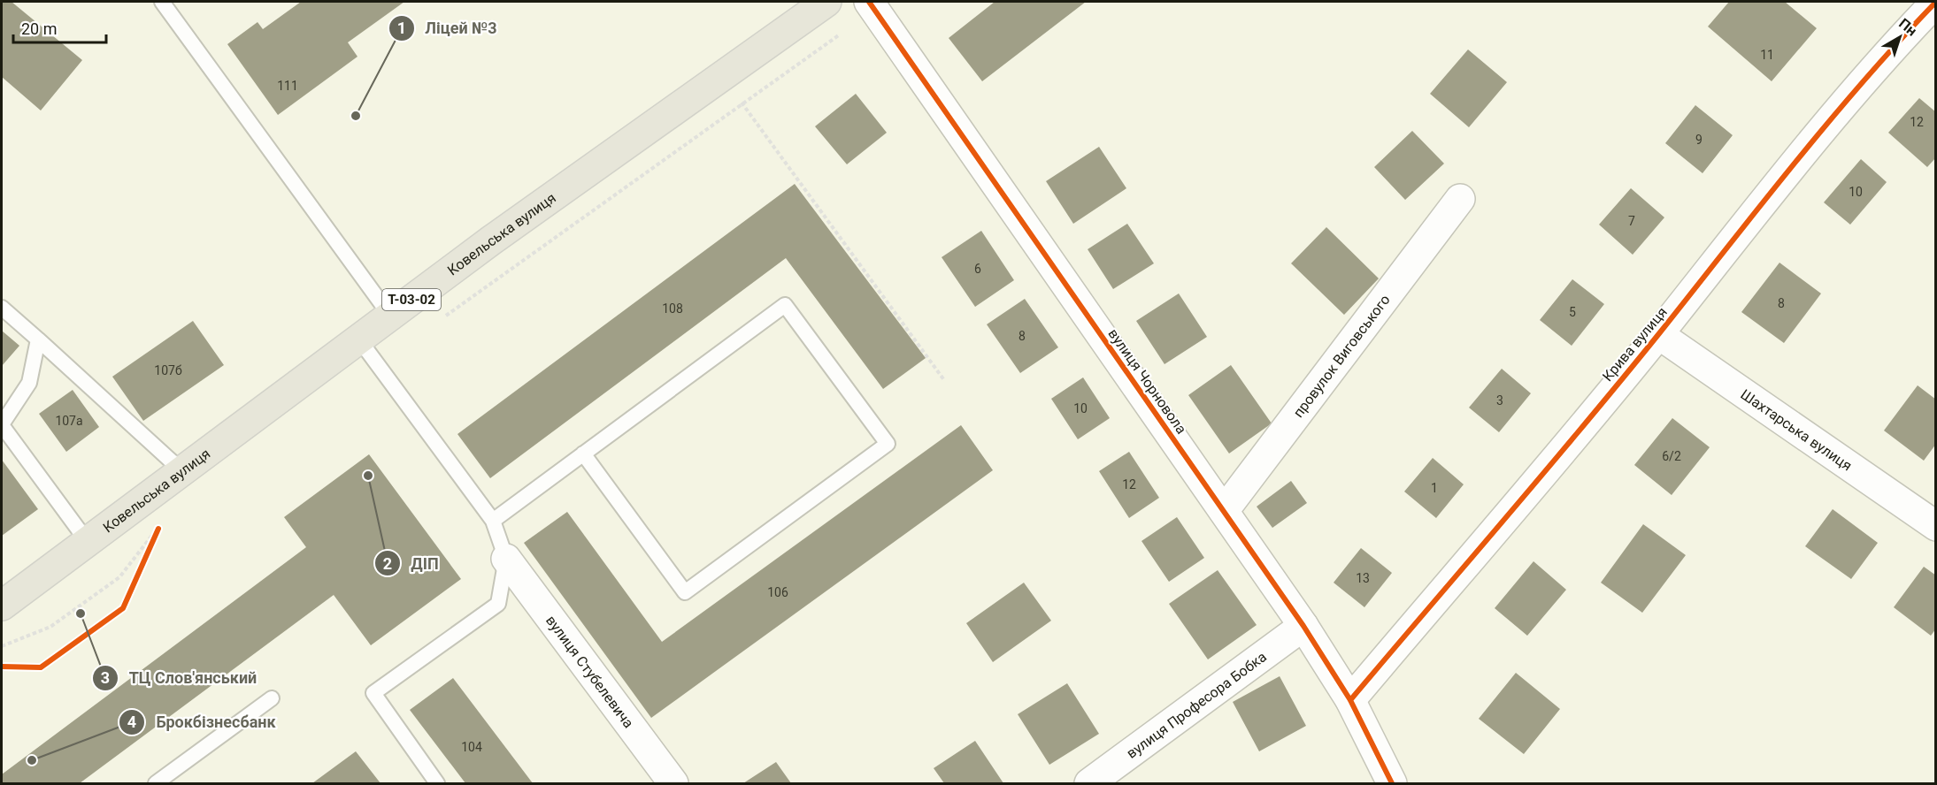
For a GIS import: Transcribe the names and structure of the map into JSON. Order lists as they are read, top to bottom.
{
  "streets": {
    "main road": ["Ковельська вулиця", "Т-03-02"],
    "street": [
      "Крива вулиця",
      "провулок Виговського",
      "вулиця Чорновола",
      "Шахтарська вулиця",
      "вулиця Стубелевича",
      "вулиця Професора Бобка"
    ]
  },
  "crossings": [
    ["Крива вулиця", "вулиця Чорновола"],
    ["Крива вулиця", "Шахтарська вулиця"],
    ["провулок Виговського", "вулиця Чорновола"],
    ["вулиця Чорновола", "вулиця Професора Бобка"]
  ],
  "places": [
    "Ліцей №3",
    "ДІП",
    "ТЦ Слов'янський",
    "Брокбізнесбанк"
  ],
  "house_numbers": [
    "11",
    "111",
    "12",
    "9",
    "10",
    "7",
    "6",
    "8",
    "108",
    "5",
    "8",
    "107б",
    "3",
    "10",
    "107а",
    "6/2",
    "12",
    "1",
    "13",
    "106",
    "104"
  ],
  "scale_bar": "20 m",
  "north": "top right"
}
